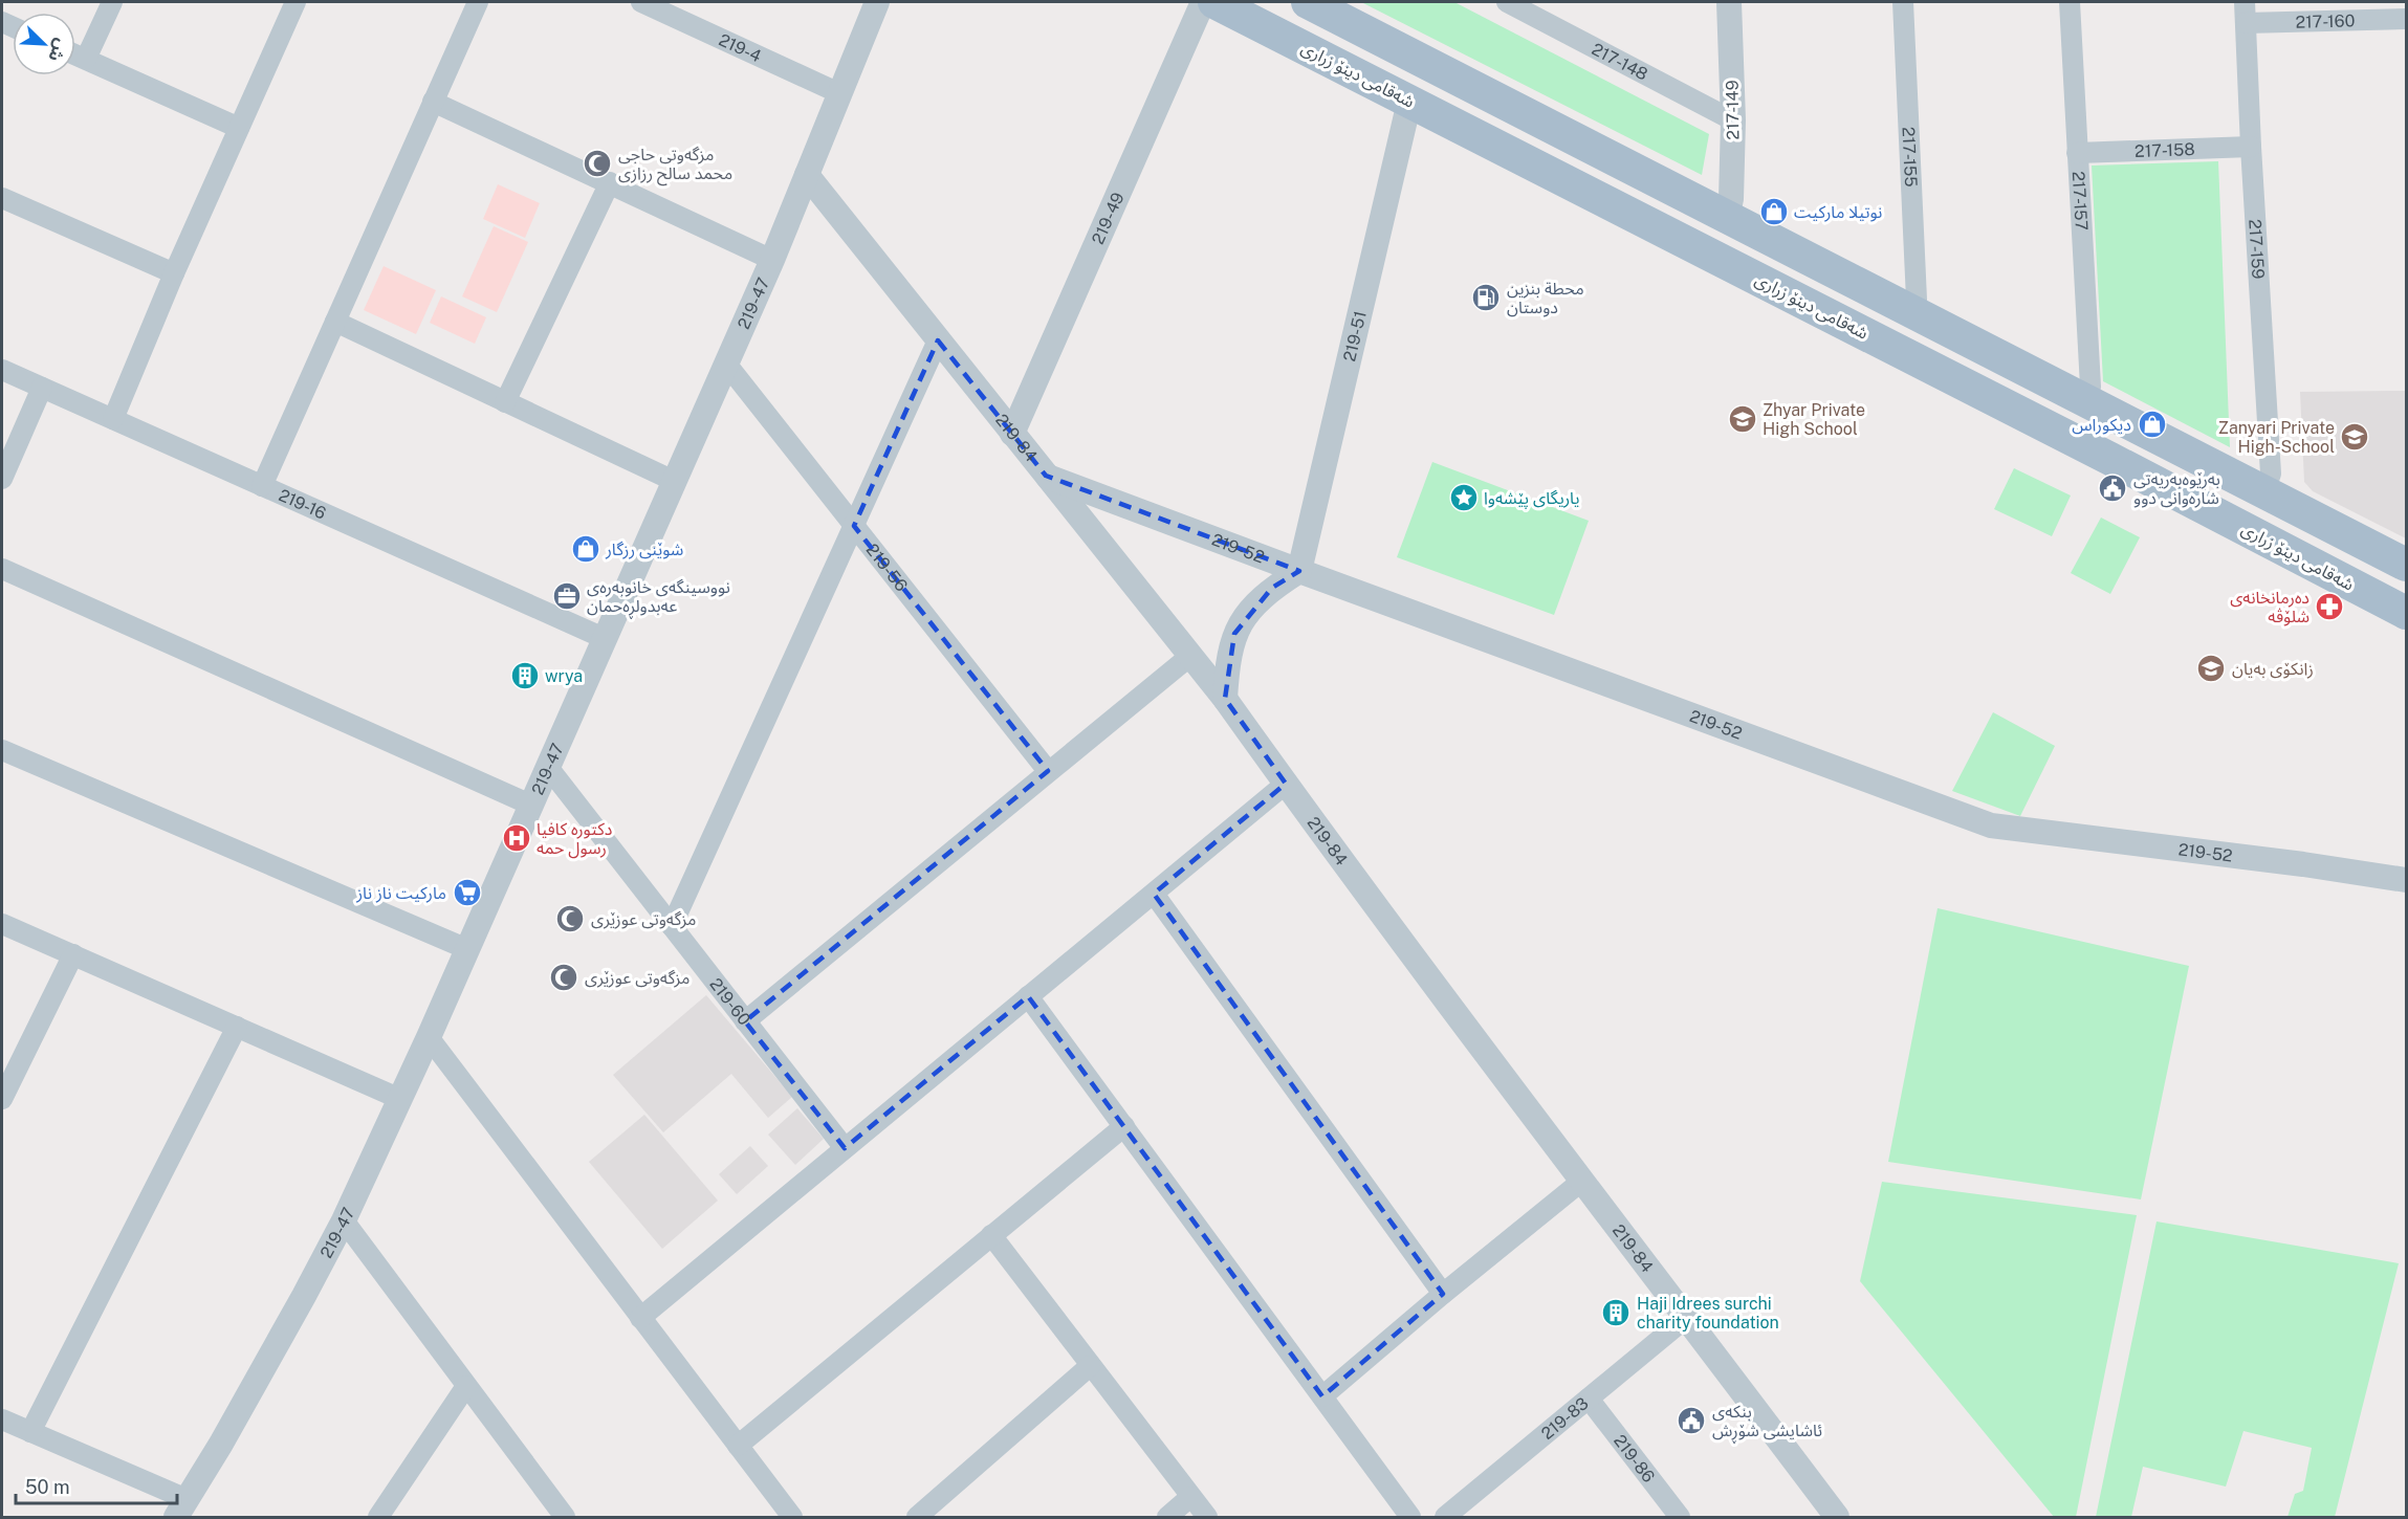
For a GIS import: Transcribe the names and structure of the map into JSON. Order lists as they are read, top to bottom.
{
  "streets": {
    "main road": ["شەقامی دینۆ زراری"],
    "street": [
      "217-160",
      "219-4",
      "217-148",
      "217-149",
      "217-158",
      "217-155",
      "217-157",
      "219-49",
      "217-159",
      "219-47",
      "219-51",
      "219-84",
      "219-16",
      "219-52",
      "219-56",
      "219-60",
      "219-83",
      "219-86"
    ]
  },
  "crossings": [
    ["217-160", "217-159"],
    ["219-4", "219-47"],
    ["217-148", "217-149"],
    ["شەقامی دینۆ زراری", "219-51"],
    ["217-158", "217-157"],
    ["217-158", "217-159"],
    ["219-49", "219-84"],
    ["219-47", "219-84"],
    ["219-47", "219-16"],
    ["219-47", "219-56"],
    ["219-47", "219-60"],
    ["219-51", "219-52"],
    ["219-84", "219-52"],
    ["219-84", "219-83"],
    ["219-83", "219-86"]
  ],
  "places": {
    "mosque": ["مزگەوتی حاجی محمد سالح رزازی", "مزگه‌وتی عوزێری", "مزگەوتی عوزێری"],
    "shop": ["نوتیلا مارکیت", "ديكوراس", "شوێنی رزگار"],
    "fuel station": ["محطة بنزين دوستان"],
    "school or university": ["Zhyar Private High School", "Zanyari Private High-School", "زانکۆی بەیان"],
    "public building": ["بەڕێوەبەریەتی شارەوانی دوو", "بنکەی ئاشایشی شۆڕش"],
    "place": ["یاریگای پێشەوا"],
    "office": ["نووسینگەی خانوبەرەی عەبدولڕەحمان"],
    "pharmacy": ["دەرمانخانەی شلۆڤە"],
    "building": ["wrya", "Haji Idrees surchi charity foundation"],
    "hospital": ["دکتورە کافیا رسول حمە"],
    "supermarket": ["ماركيت ناز ناز"]
  },
  "scale_bar": "50 m",
  "north": "bottom right"
}
